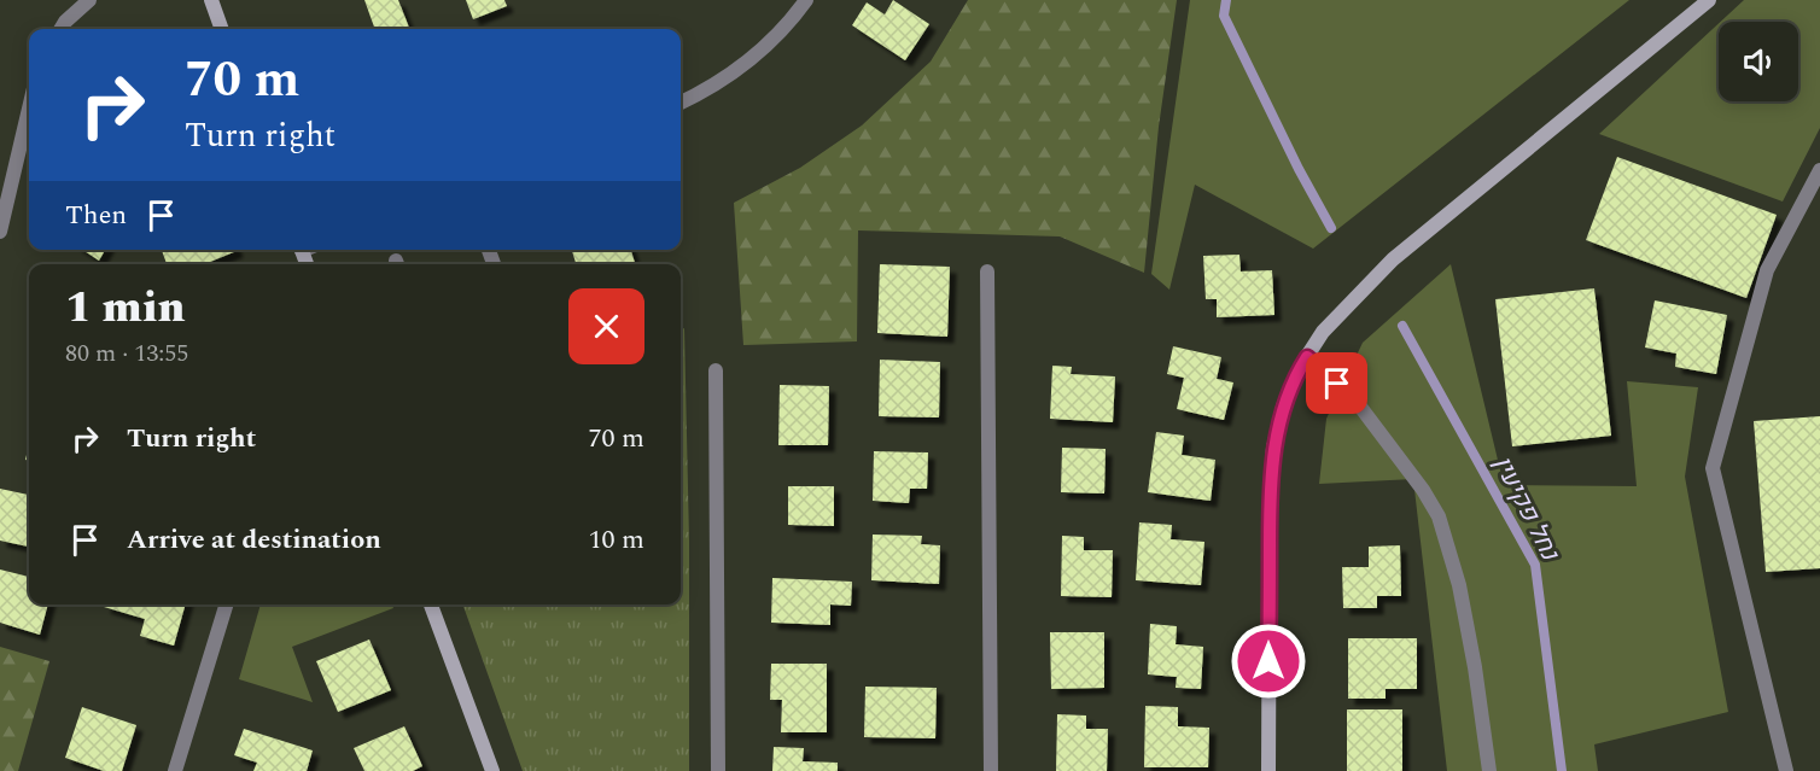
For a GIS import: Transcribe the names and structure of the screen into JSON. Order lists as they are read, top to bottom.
{
  "water": ["נחל פקיעין"],
  "page": {
    "turn": ["70 m", "Turn right"],
    "then": "Then",
    "heading": ["1 min", "80 m · 13:55"],
    "list": [
      {
        "name": "Turn right",
        "value": "70 m"
      },
      {
        "name": "Arrive at destination",
        "value": "10 m"
      }
    ]
  }
}
